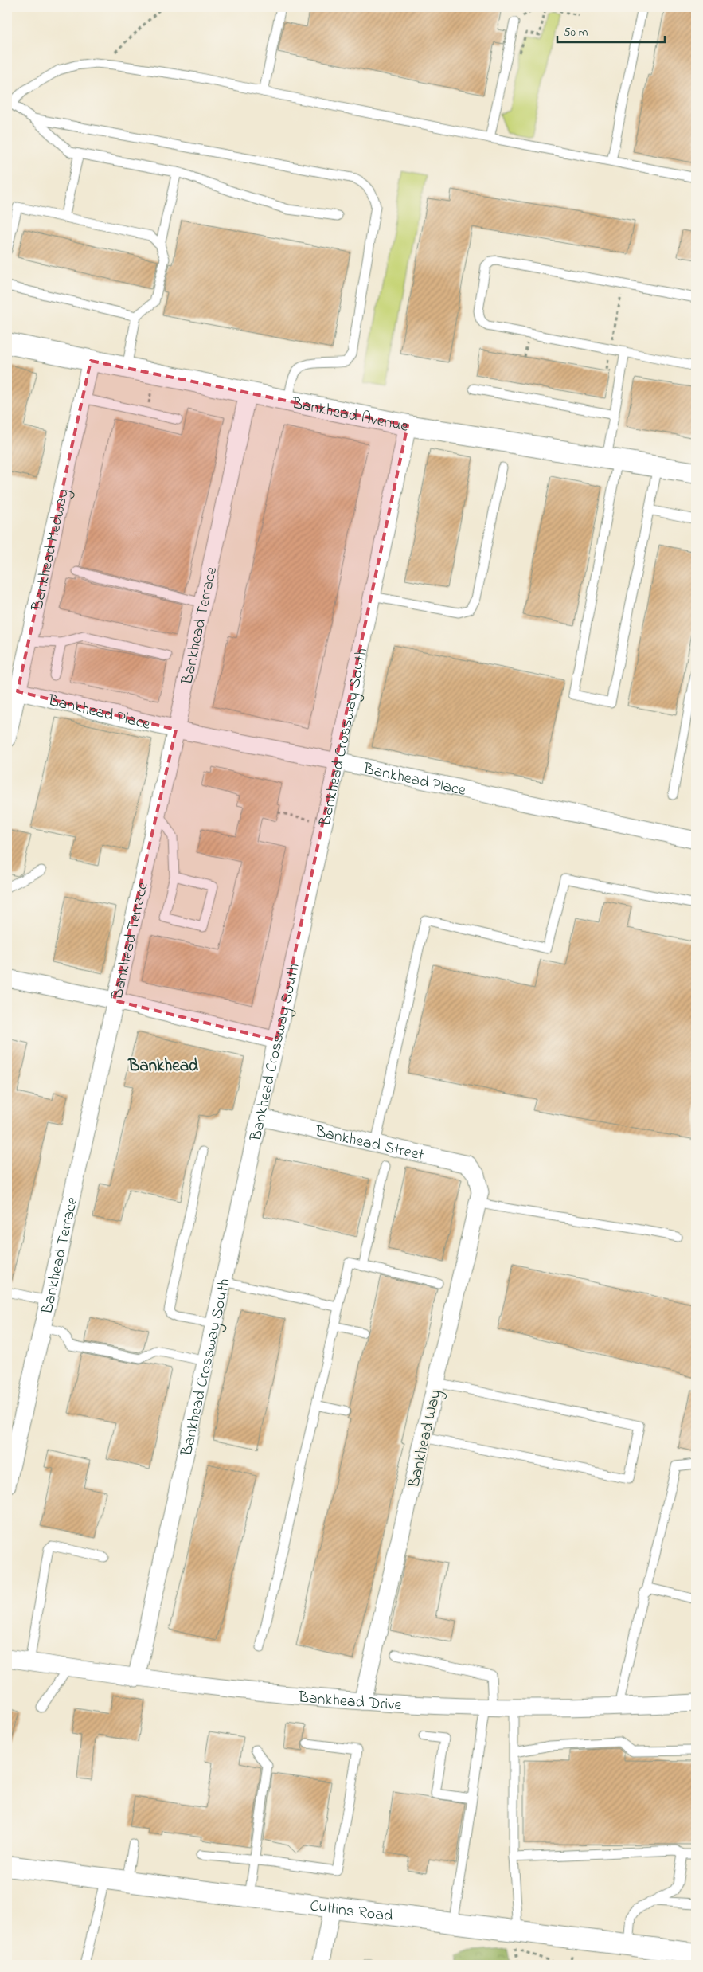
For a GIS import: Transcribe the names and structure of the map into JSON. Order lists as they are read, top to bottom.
{
  "streets": {
    "street": [
      "Bankhead Avenue",
      "Bankhead Medway",
      "Bankhead Terrace",
      "Bankhead Place",
      "Bankhead Crossway South",
      "Bankhead Street",
      "Bankhead Way",
      "Bankhead Drive",
      "Cultins Road"
    ]
  },
  "crossings": [
    ["Bankhead Avenue", "Bankhead Medway"],
    ["Bankhead Avenue", "Bankhead Terrace"],
    ["Bankhead Avenue", "Bankhead Crossway South"],
    ["Bankhead Medway", "Bankhead Place"],
    ["Bankhead Terrace", "Bankhead Place"],
    ["Bankhead Place", "Bankhead Crossway South"],
    ["Bankhead Crossway South", "Bankhead Street"],
    ["Bankhead Crossway South", "Bankhead Drive"],
    ["Bankhead Street", "Bankhead Way"],
    ["Bankhead Way", "Bankhead Drive"]
  ],
  "districts": ["Bankhead"],
  "scale_bar": "50 m"
}
